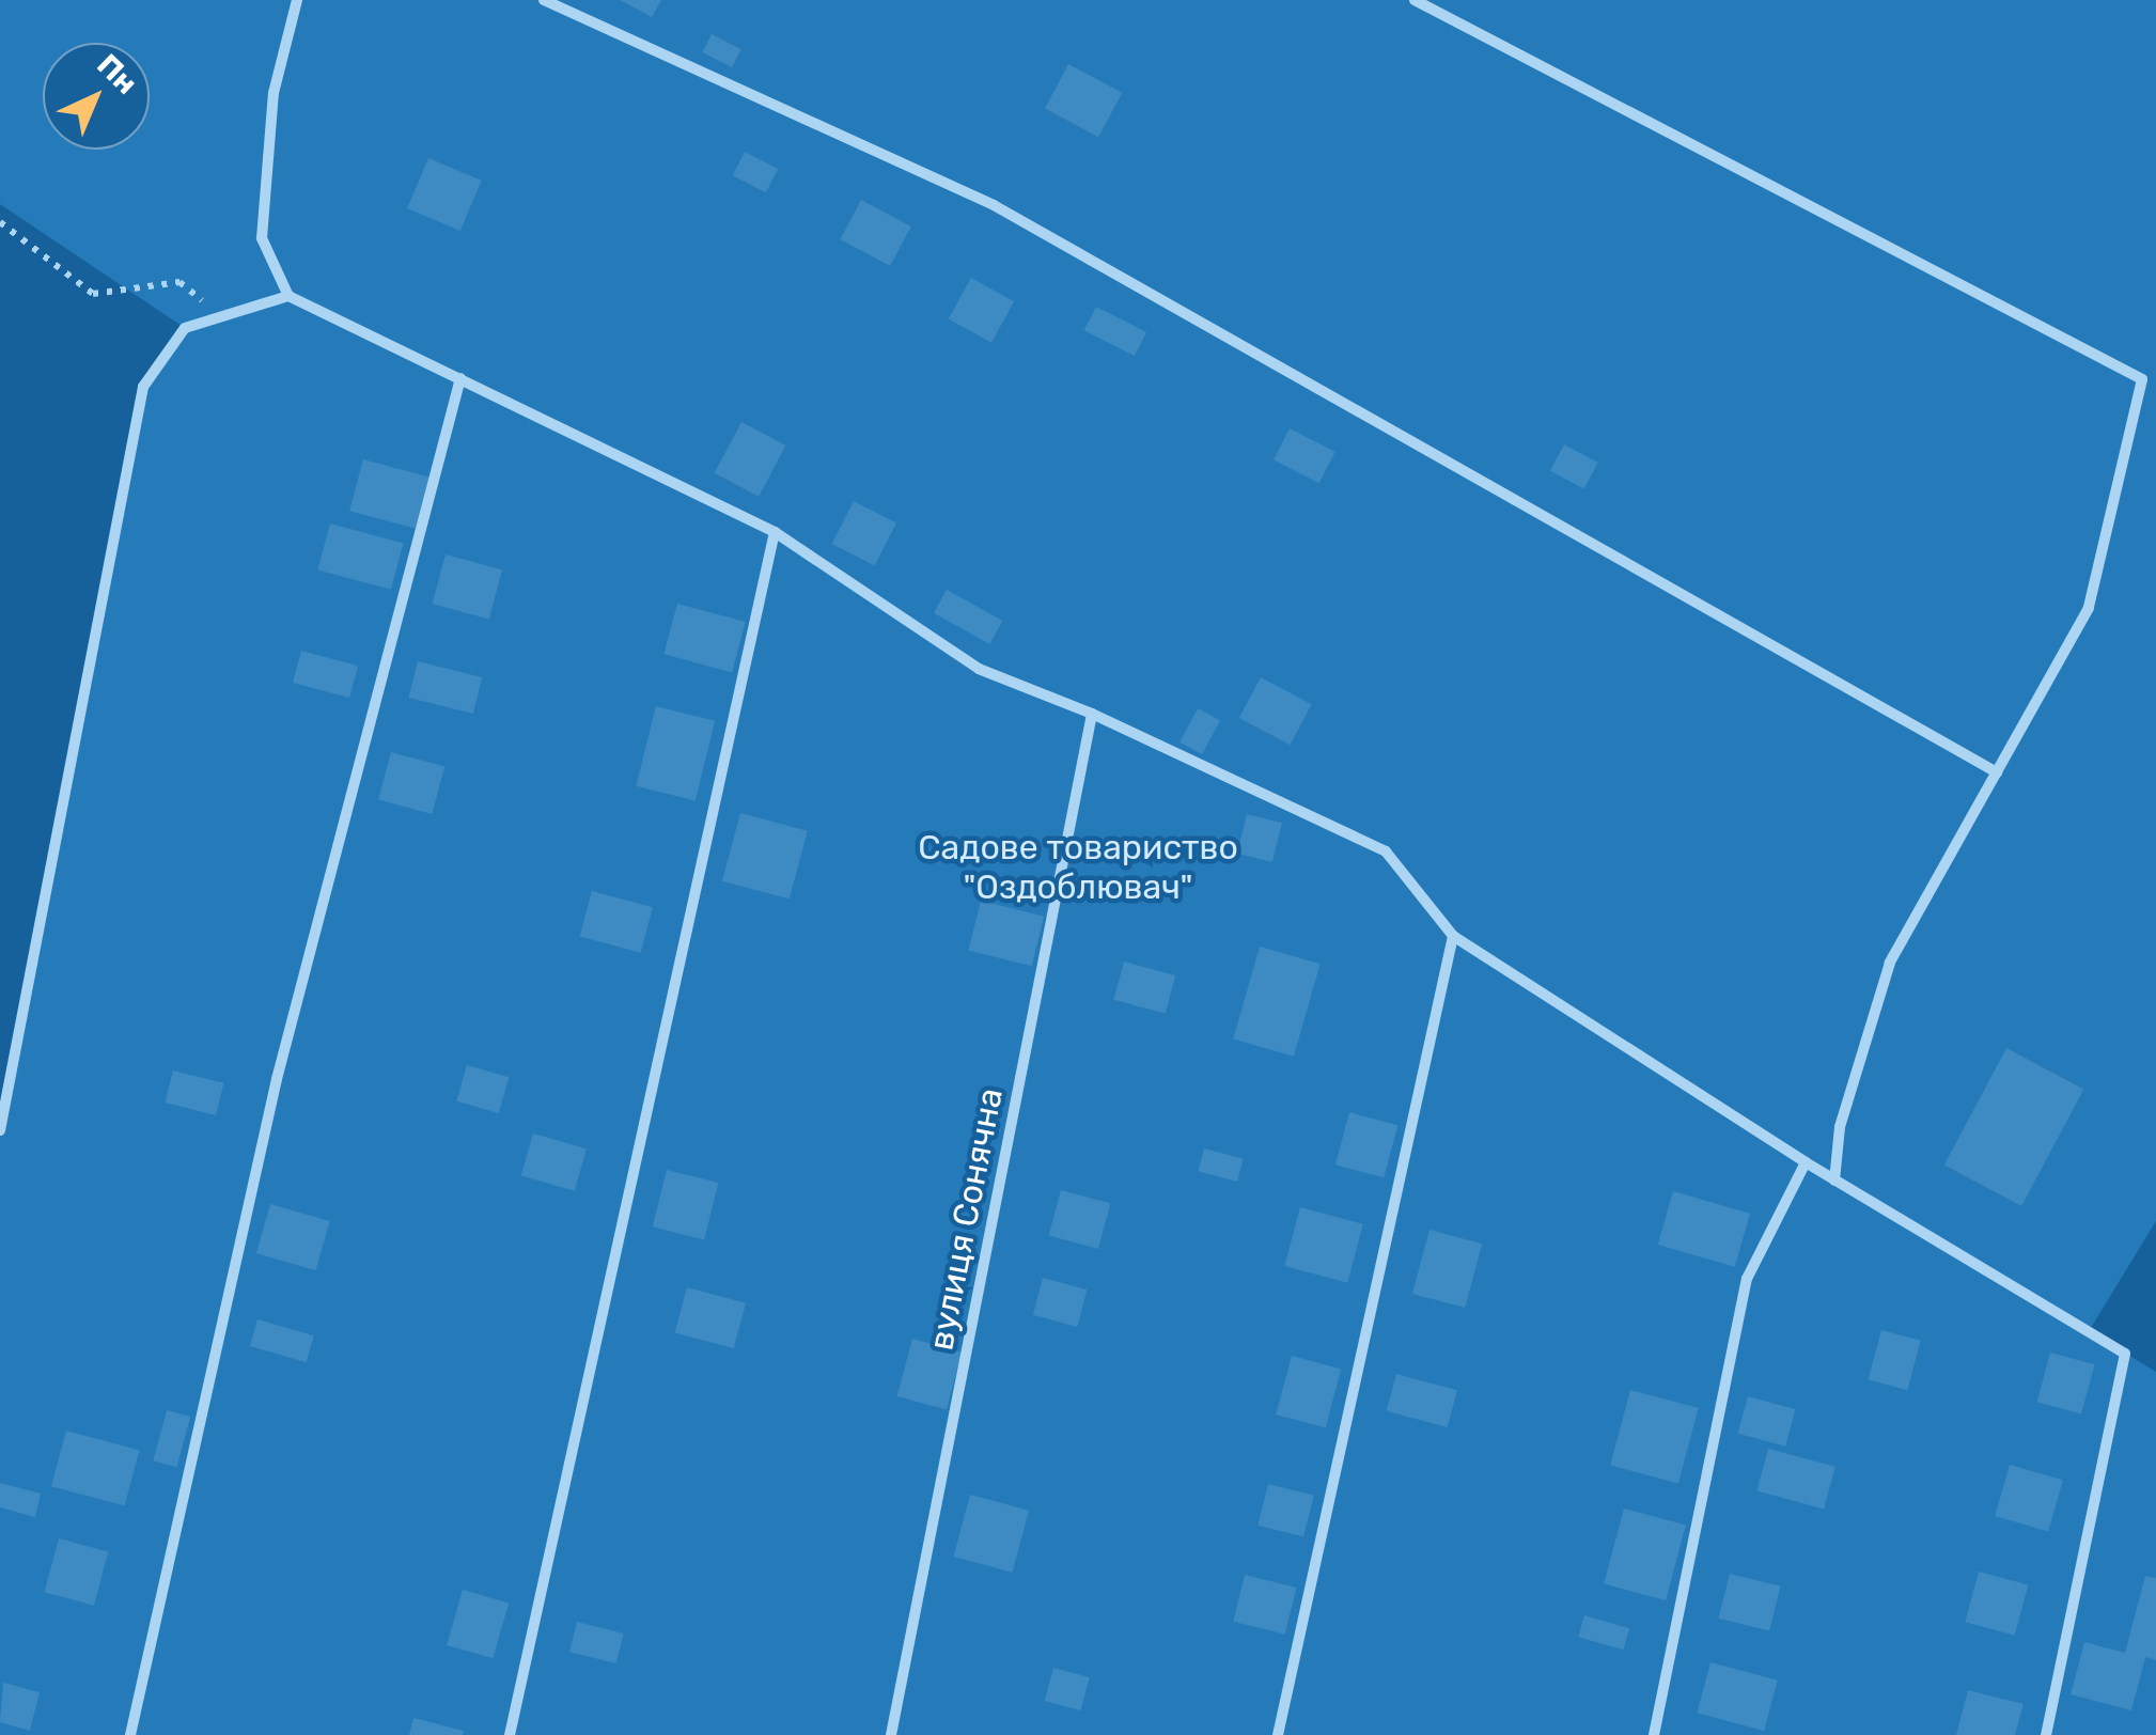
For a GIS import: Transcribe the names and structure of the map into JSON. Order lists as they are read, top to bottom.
{
  "streets": {
    "street": ["вулиця Сонячна"]
  },
  "parks": ["Садове товариство \"Оздоблювач\""],
  "north": "top right"
}
